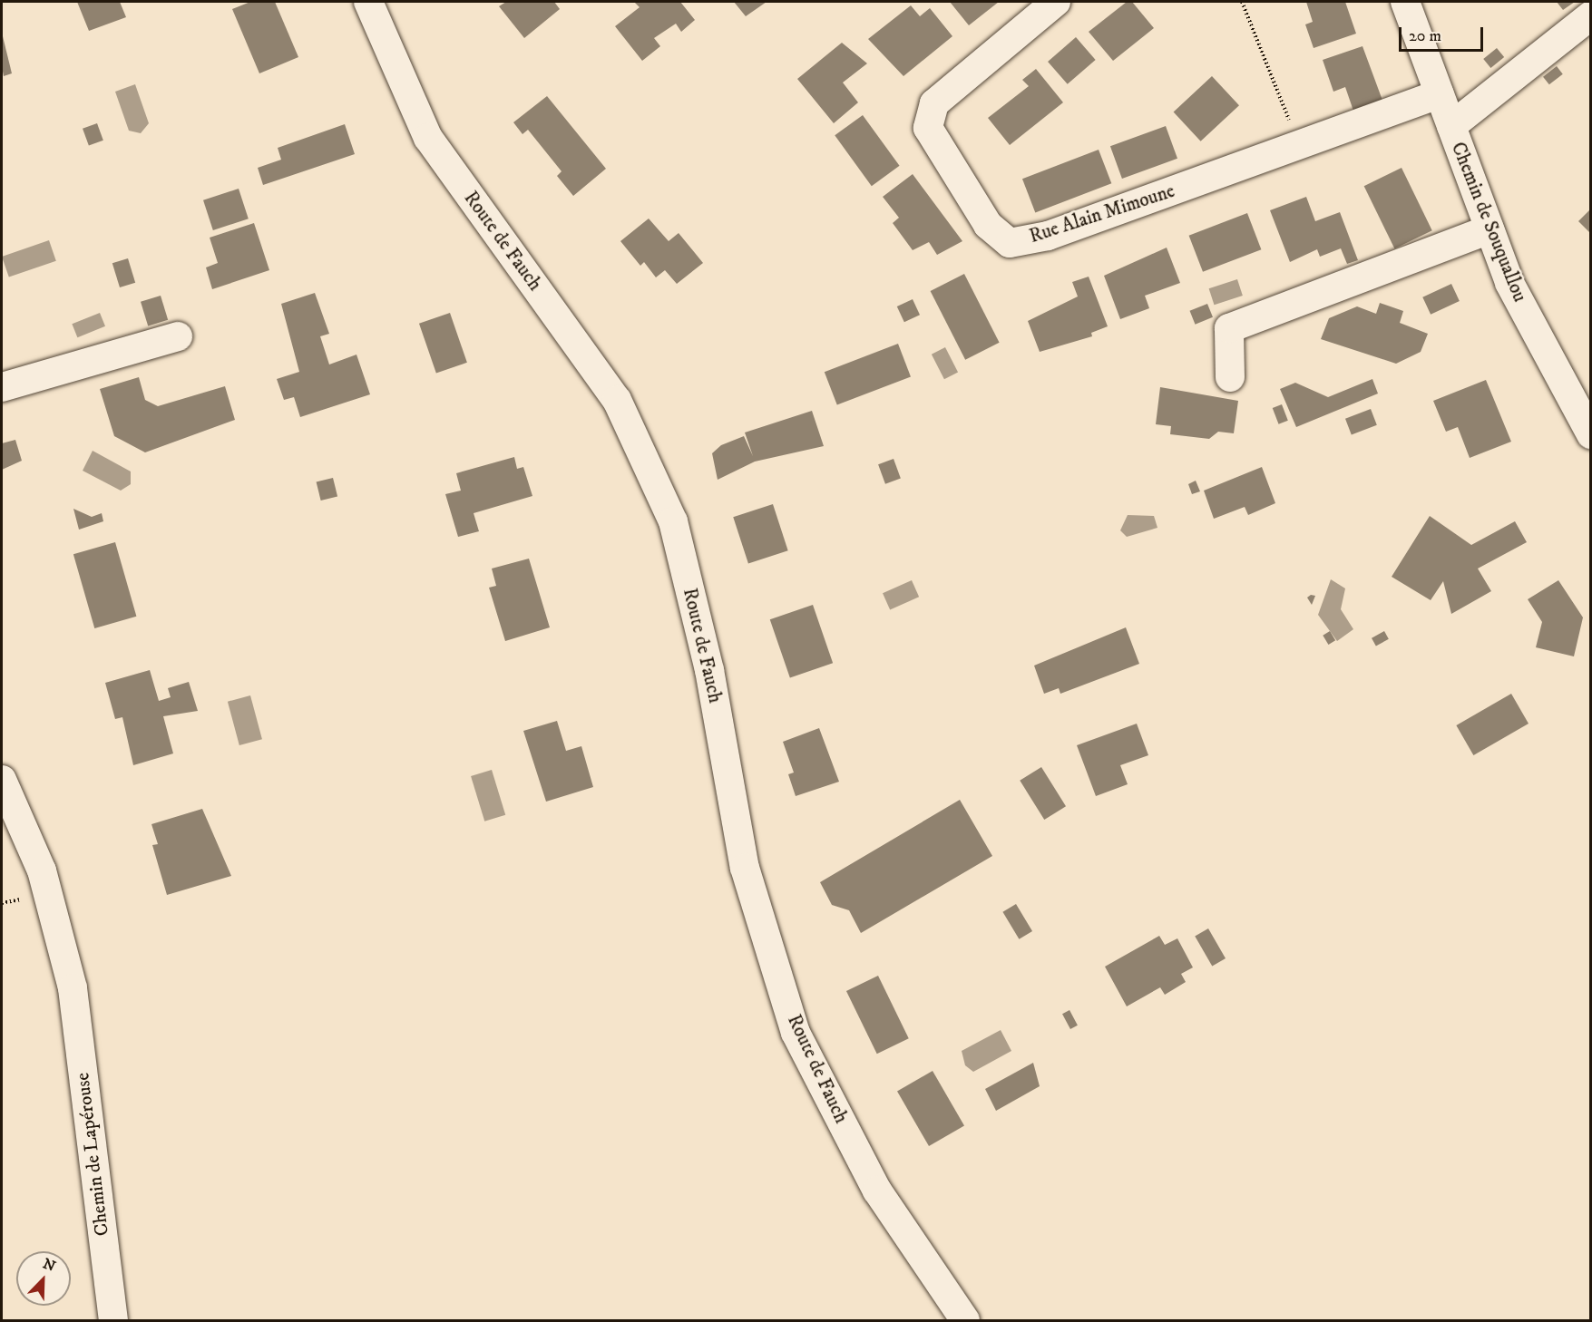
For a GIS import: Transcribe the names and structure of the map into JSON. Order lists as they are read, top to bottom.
{
  "streets": {
    "street": [
      "Rue Alain Mimoune",
      "Chemin de Souquallou",
      "Route de Fauch",
      "Chemin de Lapérouse"
    ]
  },
  "crossings": [
    ["Rue Alain Mimoune", "Chemin de Souquallou"]
  ],
  "scale_bar": "20 m",
  "north": "top right"
}
